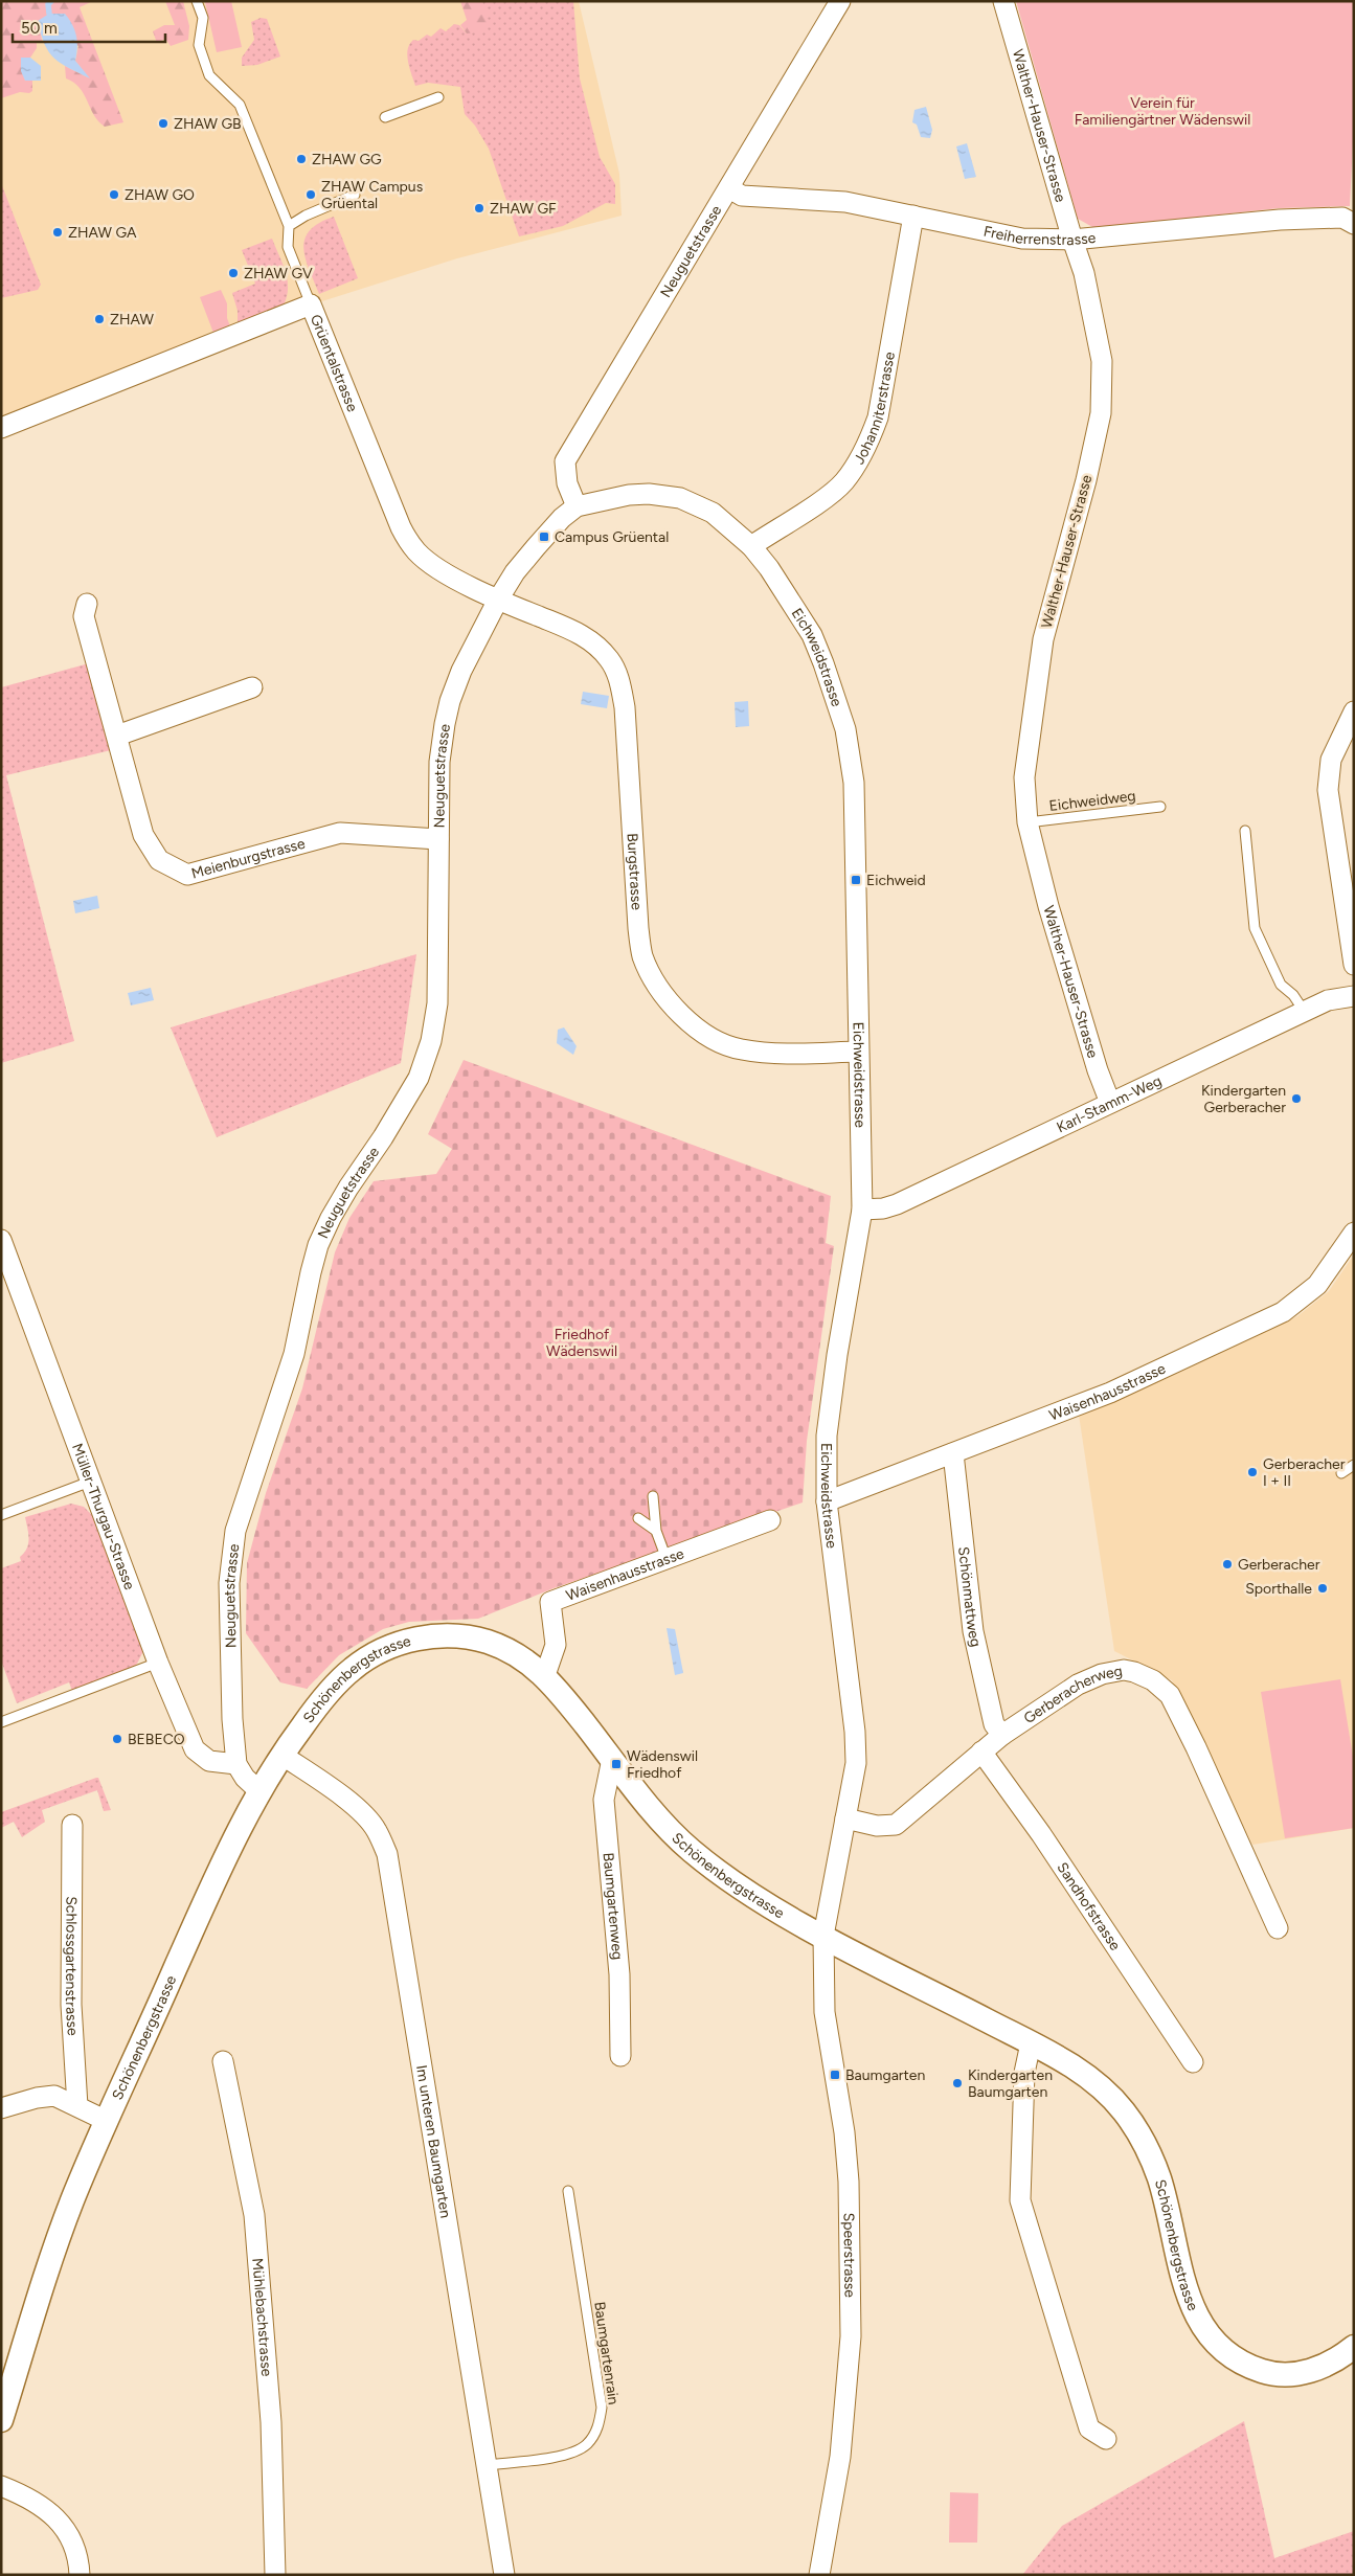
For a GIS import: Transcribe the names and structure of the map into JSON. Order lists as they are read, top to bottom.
{
  "streets": {
    "street": [
      "Walther-Hauser-Strasse",
      "Freiherrenstrasse",
      "Neuguetstrasse",
      "Grüentalstrasse",
      "Johanniterstrasse",
      "Eichweidstrasse",
      "Meienburgstrasse",
      "Burgstrasse",
      "Karl-Stamm-Weg",
      "Waisenhausstrasse",
      "Müller-Thurgau-Strasse",
      "Schönmattweg",
      "Schönenbergstrasse",
      "Gerberacherweg",
      "Baumgartenweg",
      "Sandhofstrasse",
      "Schlossgartenstrasse",
      "Im unteren Baumgarten",
      "Speerstrasse",
      "Mühlebachstrasse"
    ],
    "lane": ["Eichweidweg", "Baumgartenrain"]
  },
  "crossings": [
    ["Walther-Hauser-Strasse", "Freiherrenstrasse"],
    ["Walther-Hauser-Strasse", "Eichweidweg"],
    ["Walther-Hauser-Strasse", "Karl-Stamm-Weg"],
    ["Freiherrenstrasse", "Neuguetstrasse"],
    ["Freiherrenstrasse", "Johanniterstrasse"],
    ["Neuguetstrasse", "Grüentalstrasse"],
    ["Neuguetstrasse", "Eichweidstrasse"],
    ["Neuguetstrasse", "Meienburgstrasse"],
    ["Neuguetstrasse", "Burgstrasse"],
    ["Neuguetstrasse", "Müller-Thurgau-Strasse"],
    ["Grüentalstrasse", "Eichweidstrasse"],
    ["Grüentalstrasse", "Burgstrasse"],
    ["Johanniterstrasse", "Eichweidstrasse"],
    ["Eichweidstrasse", "Burgstrasse"],
    ["Eichweidstrasse", "Karl-Stamm-Weg"],
    ["Eichweidstrasse", "Waisenhausstrasse"],
    ["Eichweidstrasse", "Schönenbergstrasse"],
    ["Eichweidstrasse", "Gerberacherweg"],
    ["Eichweidstrasse", "Speerstrasse"],
    ["Waisenhausstrasse", "Schönmattweg"],
    ["Waisenhausstrasse", "Schönenbergstrasse"],
    ["Schönmattweg", "Gerberacherweg"],
    ["Schönenbergstrasse", "Baumgartenweg"],
    ["Schönenbergstrasse", "Im unteren Baumgarten"],
    ["Schönenbergstrasse", "Speerstrasse"],
    ["Gerberacherweg", "Sandhofstrasse"],
    ["Im unteren Baumgarten", "Baumgartenrain"]
  ],
  "parks": ["Verein für Familiengärtner Wädenswil", "Friedhof Wädenswil"],
  "places": {
    "other": [
      "ZHAW GB",
      "ZHAW GG",
      "ZHAW GO",
      "ZHAW Campus Grüental",
      "ZHAW GF",
      "ZHAW GA",
      "ZHAW GV",
      "ZHAW",
      "Kindergarten Gerberacher",
      "Gerberacher I + II",
      "Gerberacher",
      "Sporthalle",
      "BEBECO",
      "Kindergarten Baumgarten"
    ],
    "transit": [
      "Campus Grüental",
      "Eichweid",
      "Wädenswil Friedhof",
      "Baumgarten"
    ]
  },
  "scale_bar": "50 m"
}
